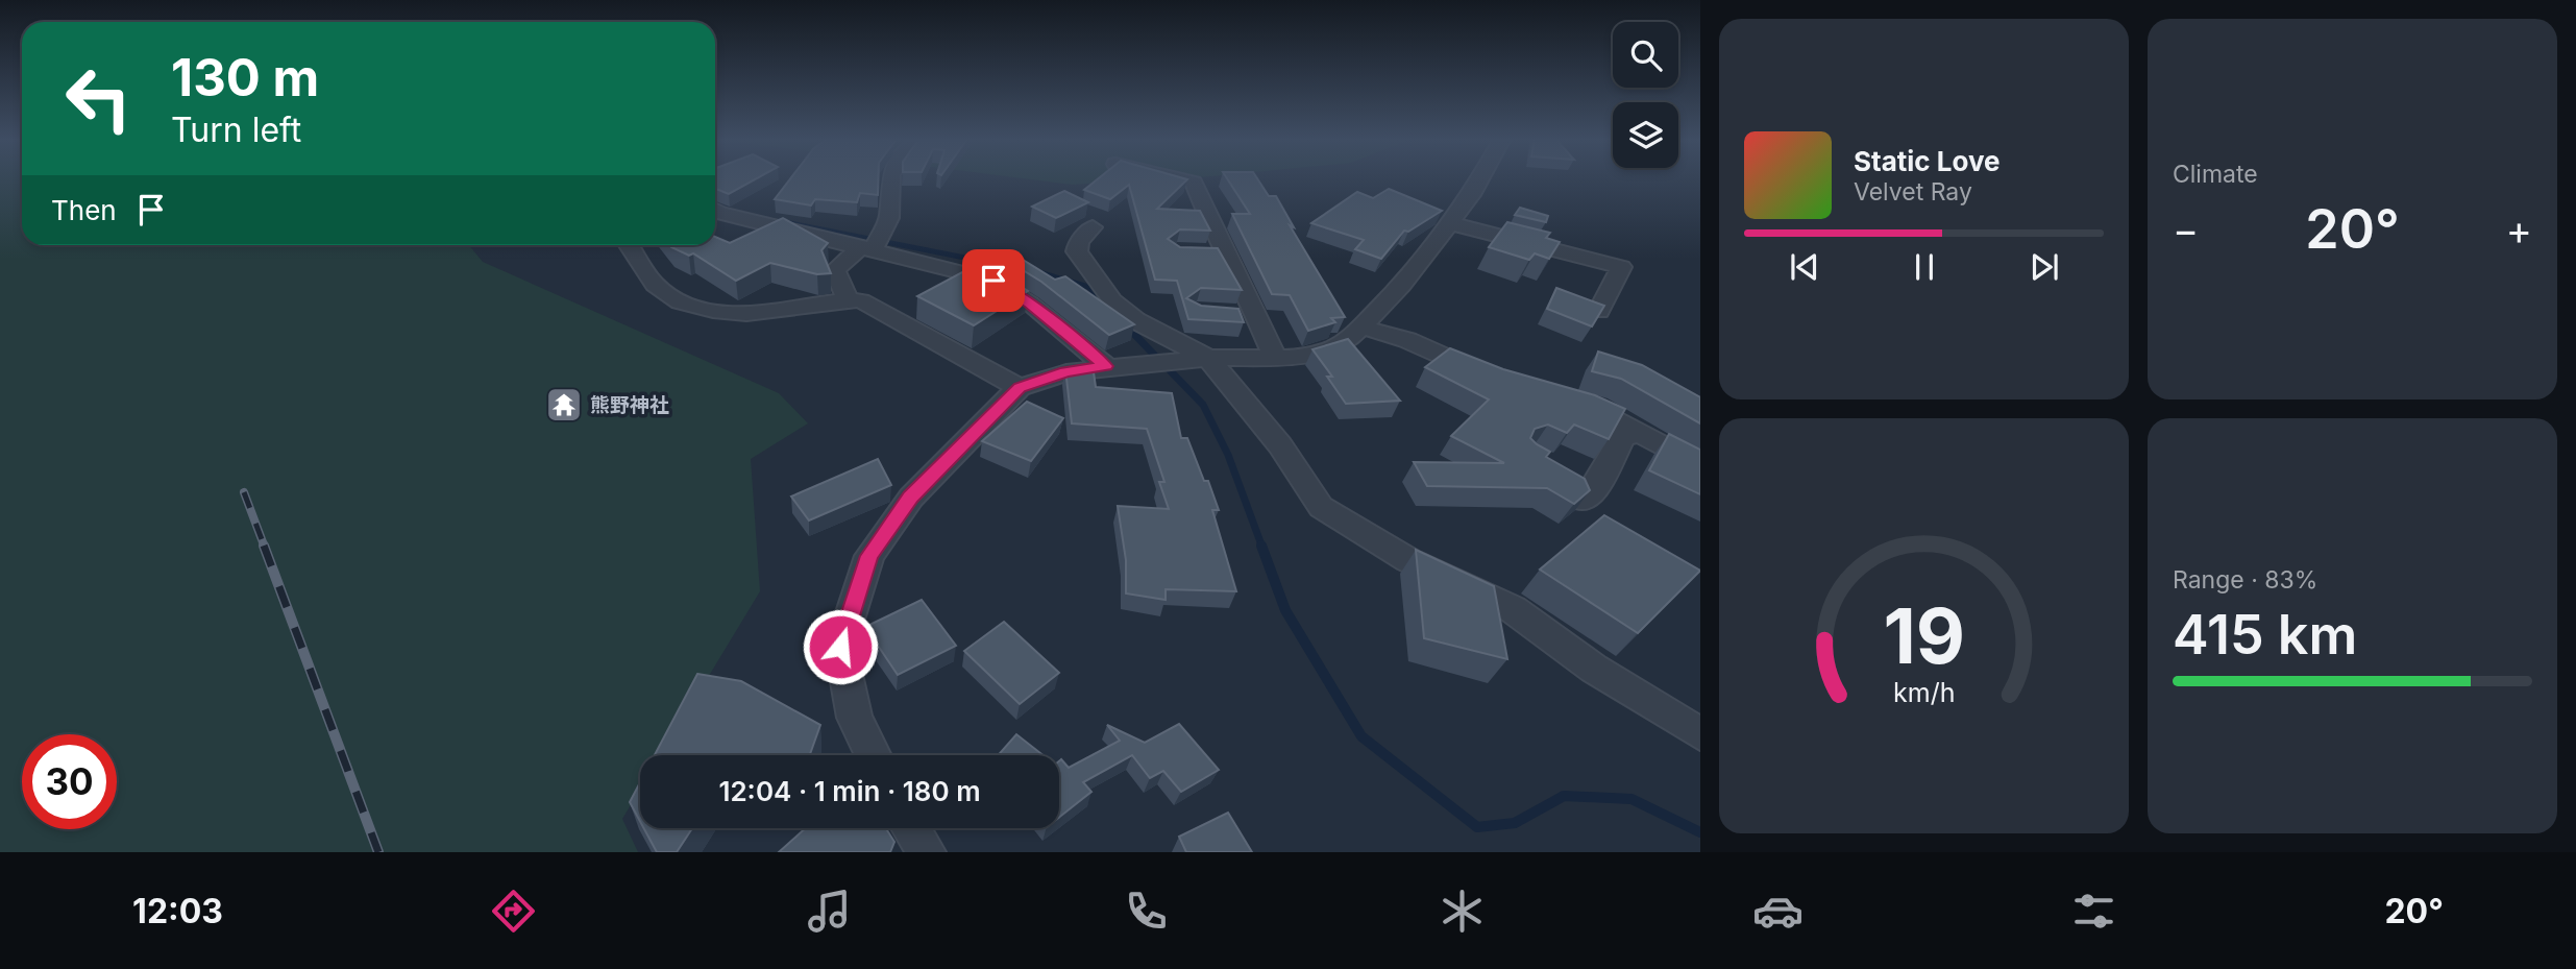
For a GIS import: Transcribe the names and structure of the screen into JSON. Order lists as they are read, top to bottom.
{
  "places": {
    "temple": ["熊野神社"]
  },
  "page": {
    "tile": [
      "Climate",
      ["Range · 83%", "415 km"]
    ],
    "turn": ["130 m", "Turn left"],
    "song": ["Static Love", "Velvet Ray"],
    "then": "Then",
    "heat": ["−", "20°", "+"],
    "limit": "30",
    "trip": "12:04 · 1 min · 180 m",
    "tabs": ["12:03", "20°"],
    "gauge": ["19", "km/h"]
  }
}
